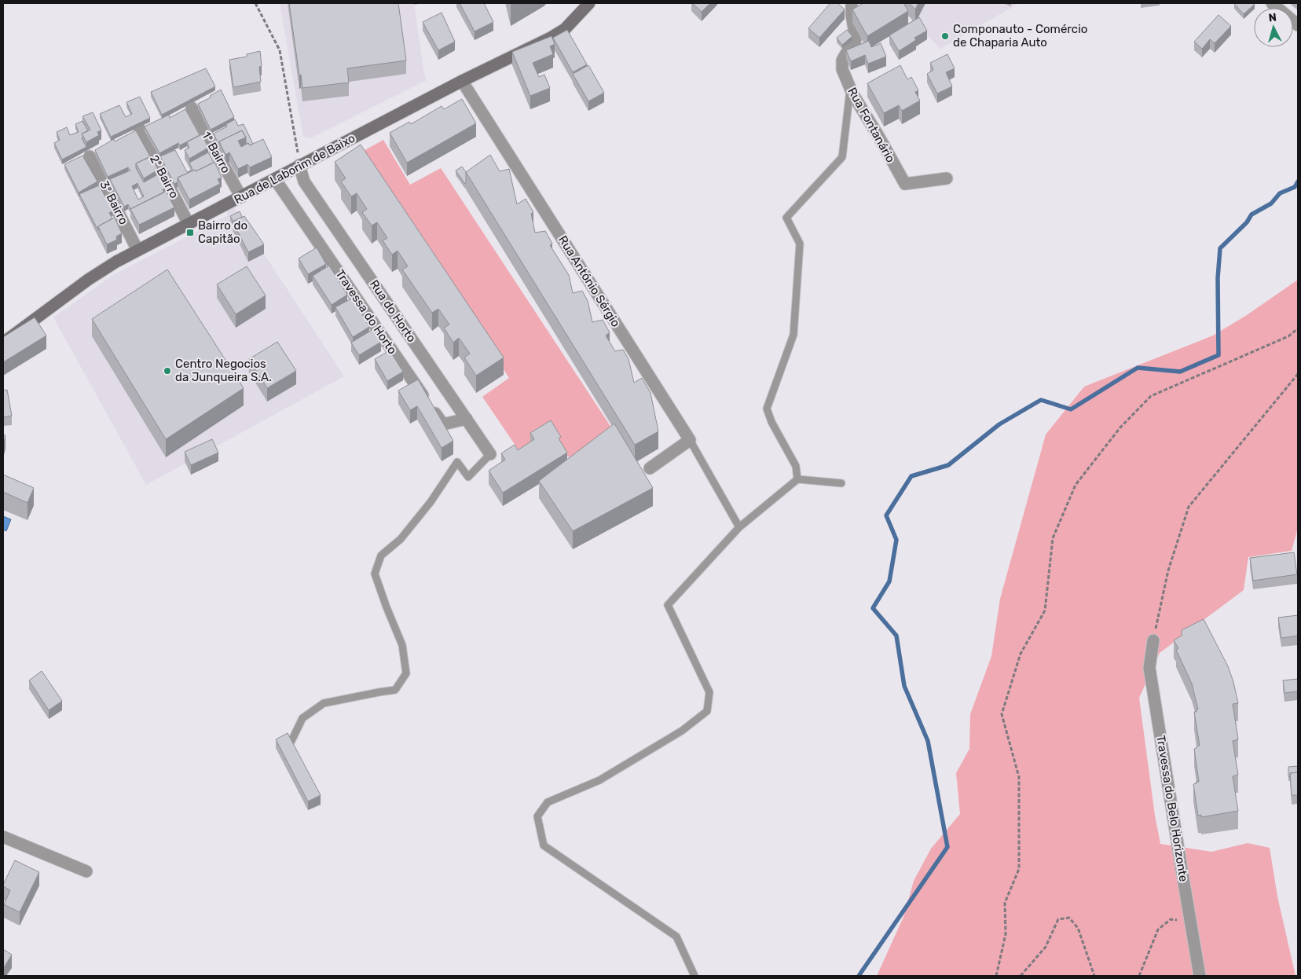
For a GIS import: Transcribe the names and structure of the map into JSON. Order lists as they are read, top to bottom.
{
  "streets": {
    "main road": ["Rua de Laborim de Baixo"],
    "street": [
      "Rua Fontanário",
      "1º Bairro",
      "2º Bairro",
      "3º Bairro",
      "Rua António Sérgio",
      "Rua do Horto",
      "Travessa do Horto",
      "Travessa do Belo Horizonte"
    ]
  },
  "crossings": [
    ["1º Bairro", "Rua de Laborim de Baixo"],
    ["Rua de Laborim de Baixo", "2º Bairro"],
    ["Rua de Laborim de Baixo", "3º Bairro"],
    ["Rua de Laborim de Baixo", "Rua António Sérgio"],
    ["Rua de Laborim de Baixo", "Rua do Horto"],
    ["Rua de Laborim de Baixo", "Travessa do Horto"],
    ["Rua do Horto", "Travessa do Horto"]
  ],
  "places": {
    "other": ["Componauto - Comércio de Chaparia Auto", "Centro Negocios da Junqueira S.A."],
    "transit": ["Bairro do Capitão"]
  },
  "north": "top"
}
